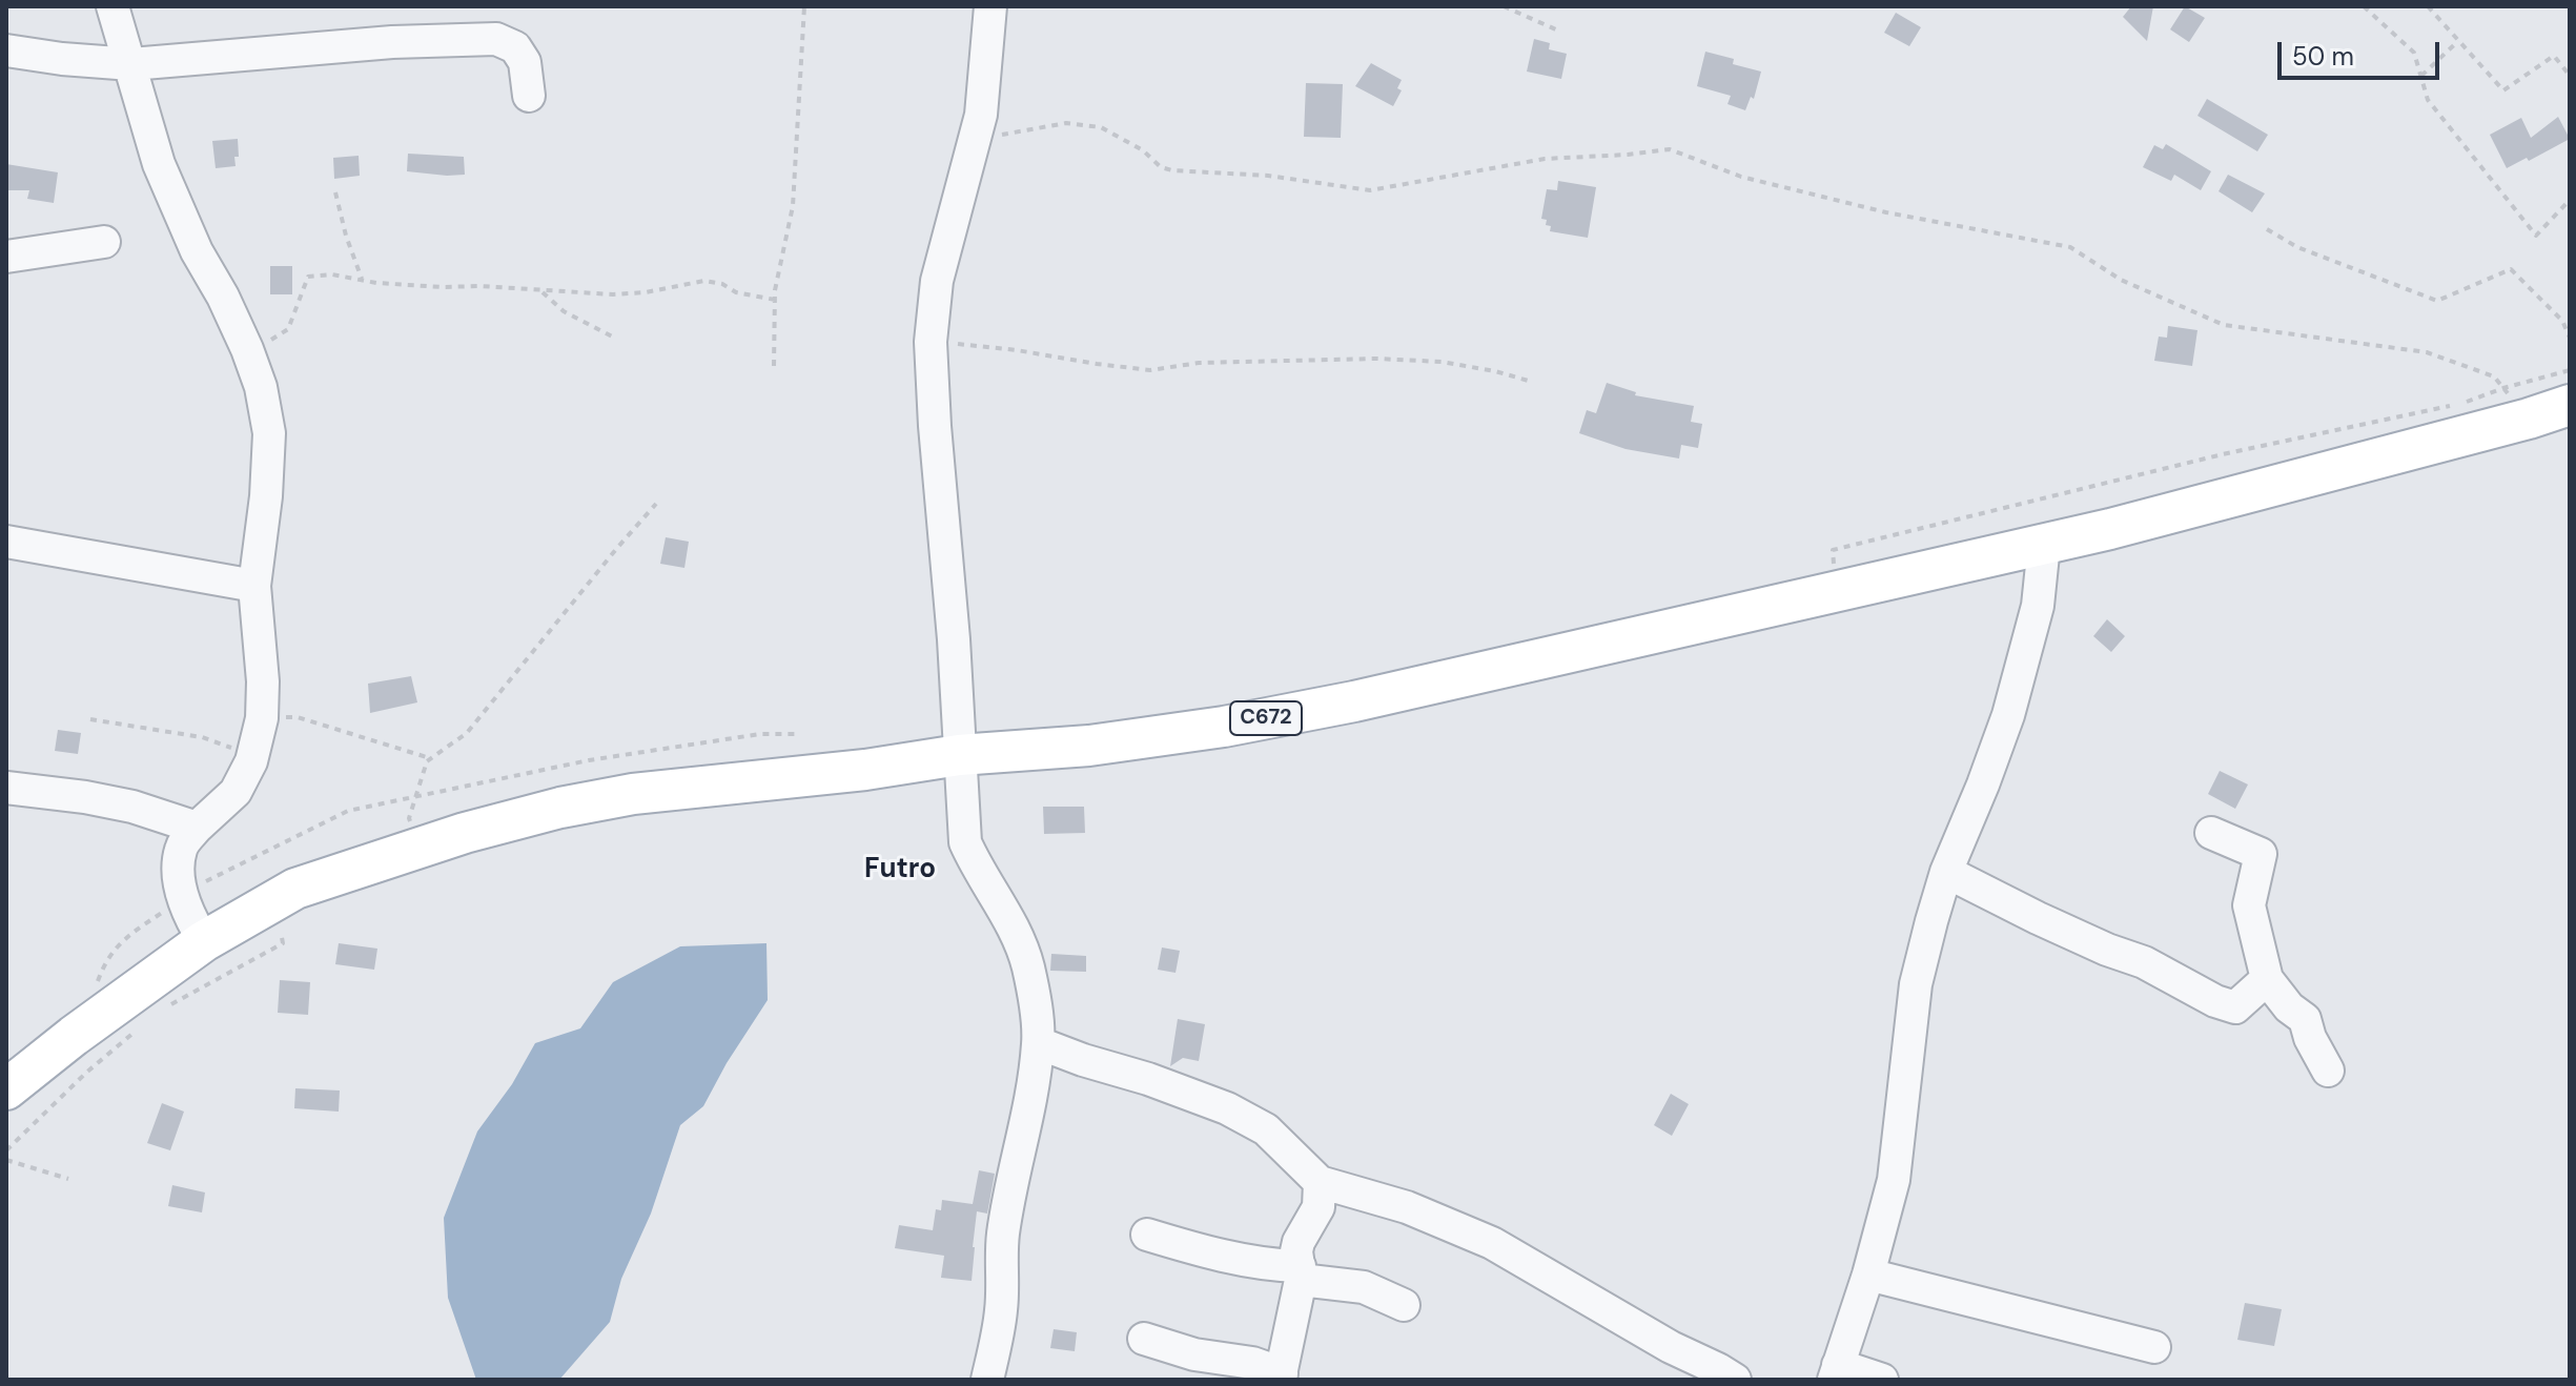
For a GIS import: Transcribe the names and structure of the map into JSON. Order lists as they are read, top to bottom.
{
  "streets": {
    "main road": ["C672"]
  },
  "districts": ["Futro"],
  "scale_bar": "50 m"
}
